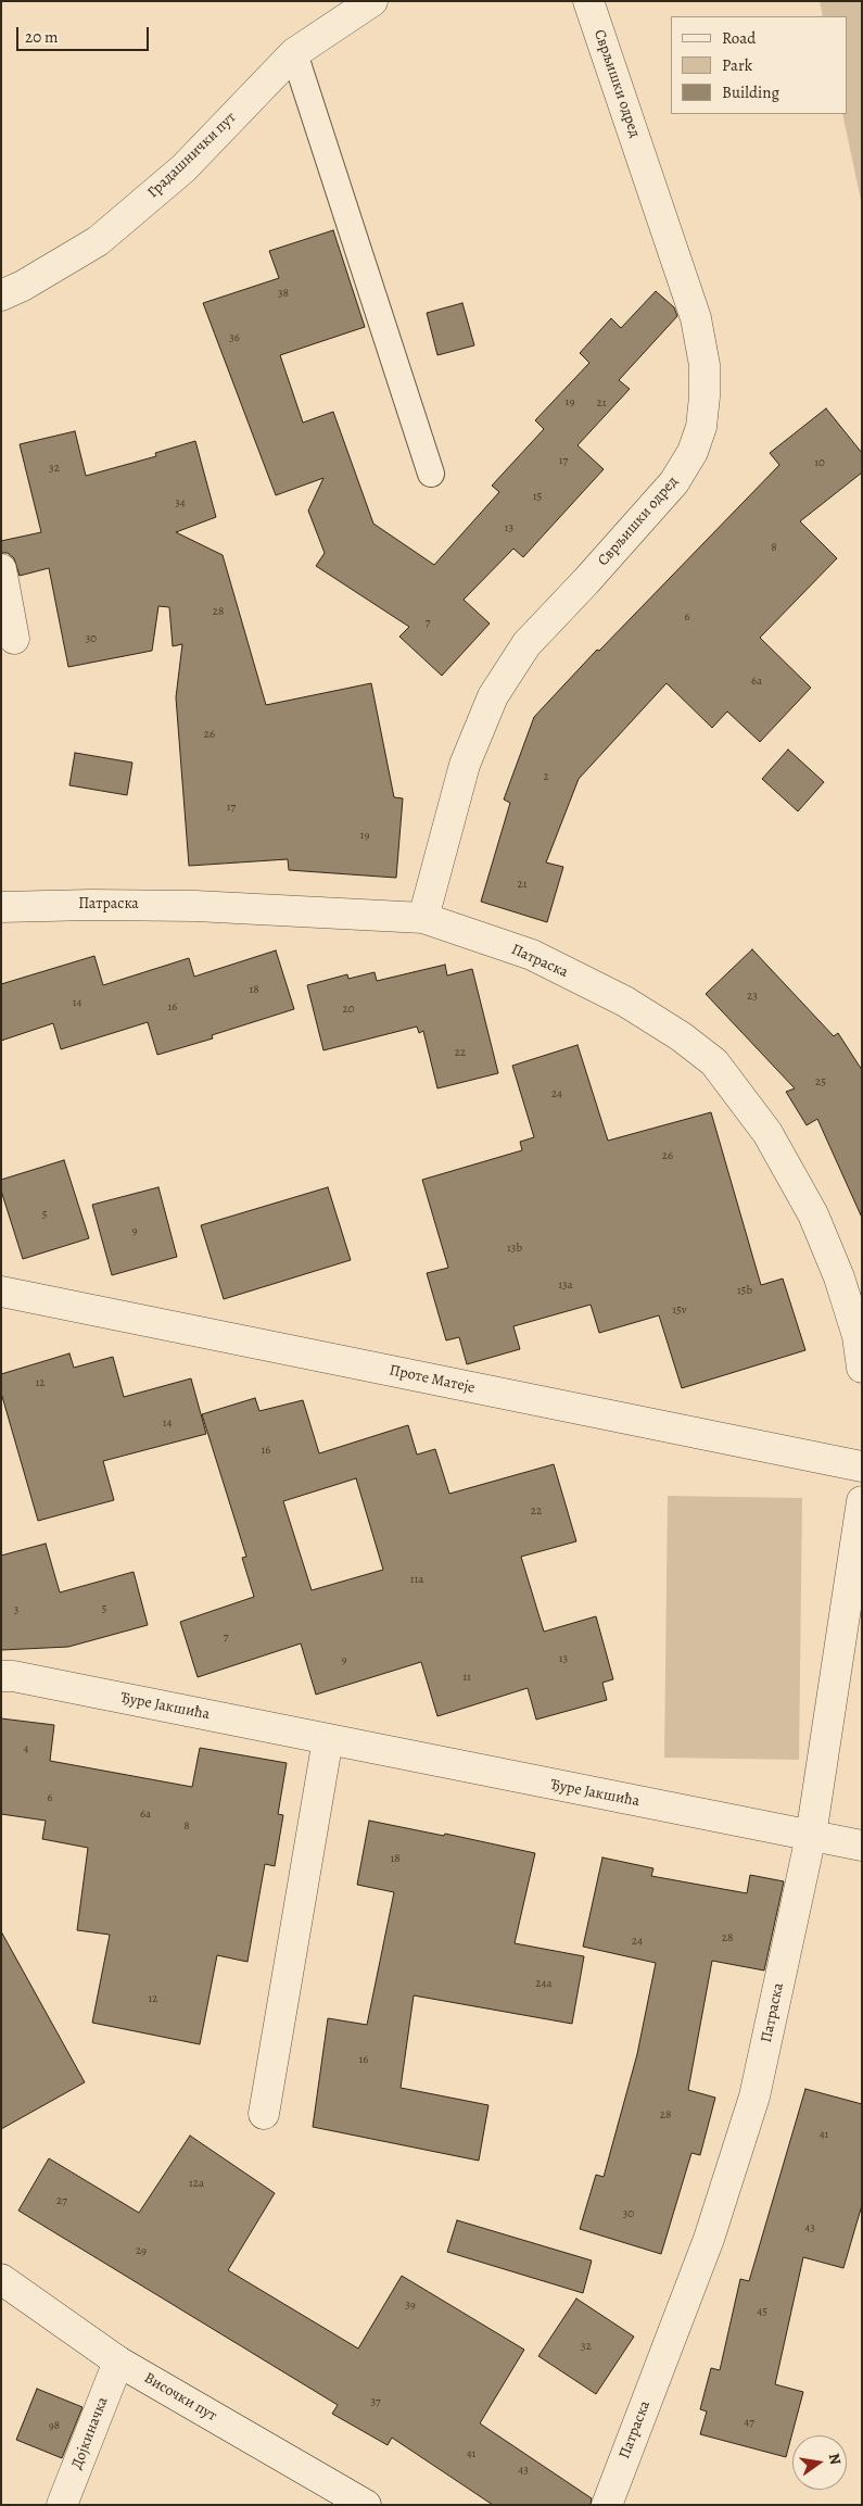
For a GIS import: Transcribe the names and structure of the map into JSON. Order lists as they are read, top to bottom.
{
  "streets": {
    "street": [
      "Сврљишки одред",
      "Градашнички пут",
      "Патраска",
      "Проте Матеје",
      "Ђуре Јакшића",
      "Височки пут",
      "Дојкиначка"
    ]
  },
  "crossings": [
    ["Сврљишки одред", "Патраска"],
    ["Патраска", "Ђуре Јакшића"],
    ["Височки пут", "Дојкиначка"]
  ],
  "house_numbers": [
    "38",
    "36",
    "19",
    "21",
    "17",
    "10",
    "32",
    "15",
    "34",
    "13",
    "8",
    "28",
    "6",
    "7",
    "30",
    "6a",
    "26",
    "2",
    "17",
    "19",
    "21",
    "18",
    "23",
    "14",
    "16",
    "20",
    "22",
    "25",
    "24",
    "26",
    "5",
    "9",
    "13b",
    "13a",
    "15b",
    "15v",
    "12",
    "14",
    "16",
    "22",
    "11a",
    "5",
    "3",
    "7",
    "13",
    "9",
    "11",
    "4",
    "6",
    "6a",
    "8",
    "18",
    "28",
    "24",
    "24a",
    "12",
    "16",
    "28",
    "41",
    "12a",
    "27",
    "30",
    "43",
    "29",
    "39",
    "45",
    "32",
    "37",
    "47",
    "98",
    "41",
    "43"
  ],
  "legend": ["Road", "Park", "Building"],
  "scale_bar": "20 m",
  "north": "right"
}
